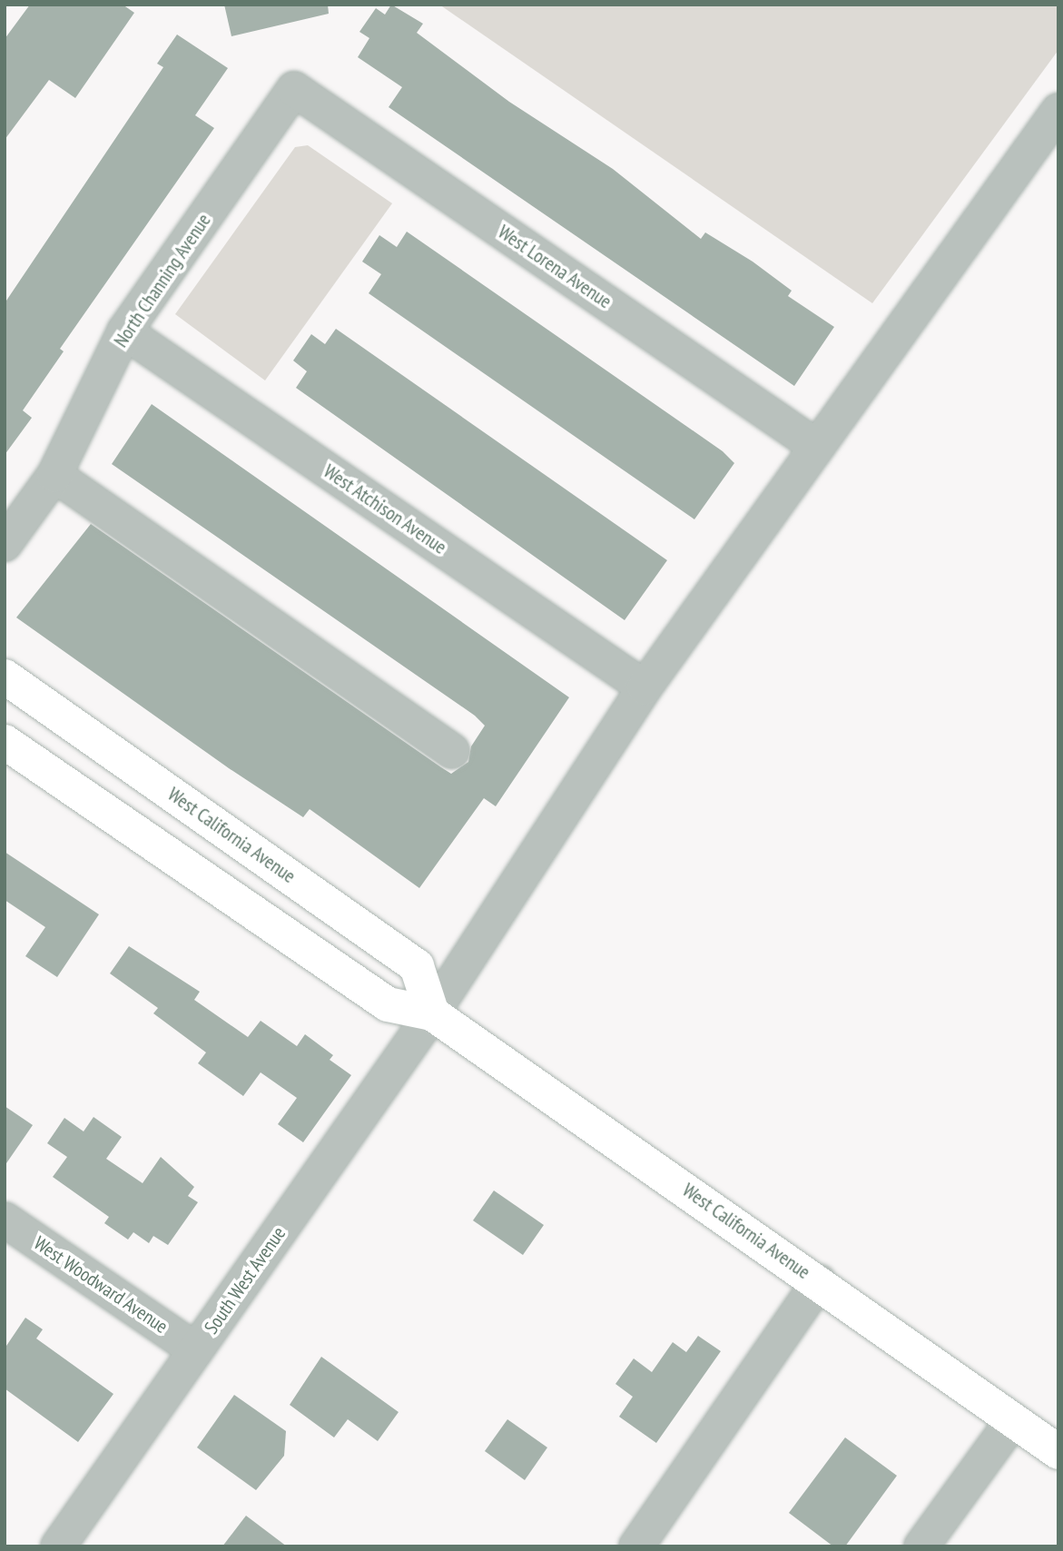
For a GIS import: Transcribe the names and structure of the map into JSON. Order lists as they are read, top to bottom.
{
  "streets": {
    "main road": ["West California Avenue"],
    "street": [
      "West Lorena Avenue",
      "North Channing Avenue",
      "West Atchison Avenue",
      "South West Avenue",
      "West Woodward Avenue"
    ]
  },
  "crossings": [
    ["West Lorena Avenue", "North Channing Avenue"],
    ["West Lorena Avenue", "South West Avenue"],
    ["North Channing Avenue", "West Atchison Avenue"],
    ["West Atchison Avenue", "South West Avenue"],
    ["West California Avenue", "South West Avenue"],
    ["South West Avenue", "West Woodward Avenue"]
  ]
}
